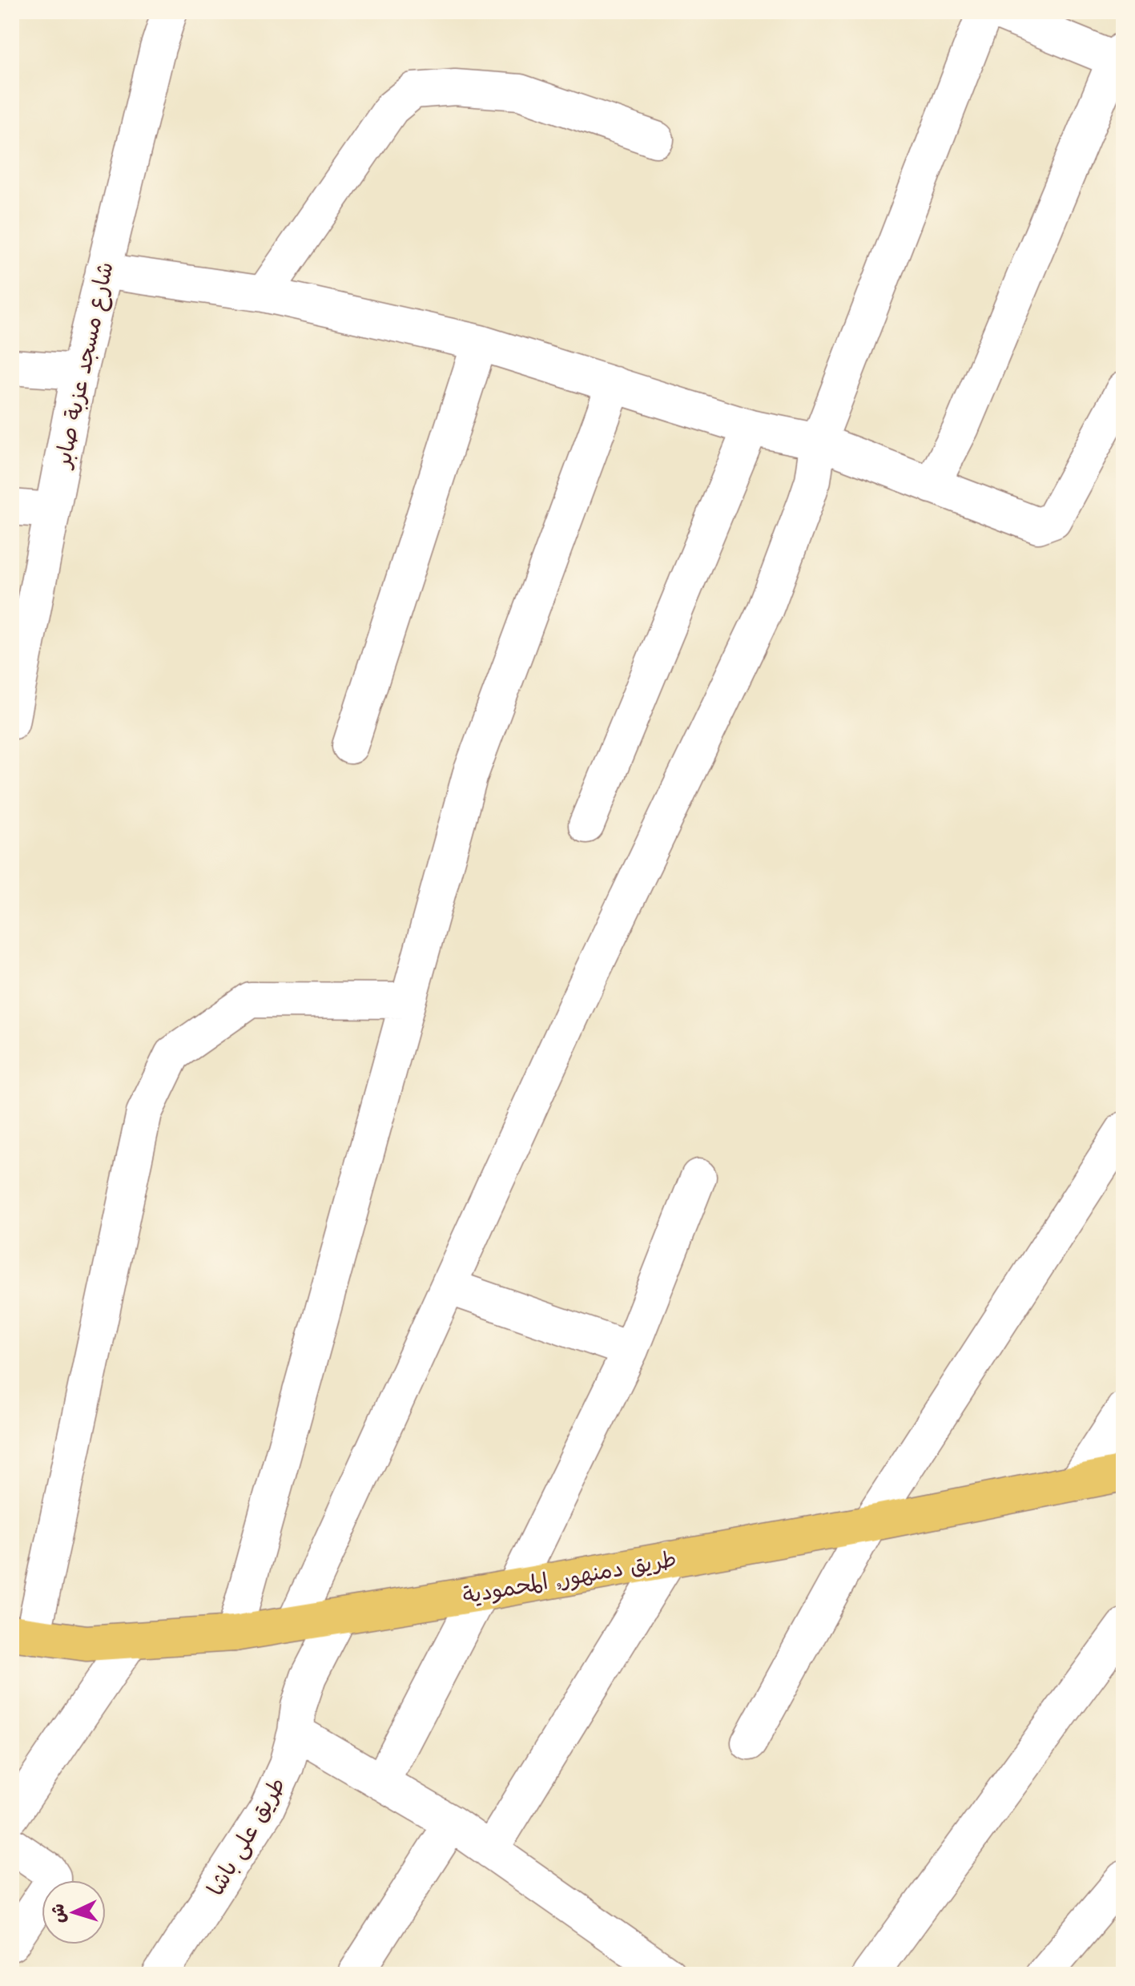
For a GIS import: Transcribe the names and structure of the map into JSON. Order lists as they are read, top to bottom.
{
  "streets": {
    "main road": ["طريق دمنهور, المحمودية"],
    "street": ["شارع مسجد عزبة صابر", "طريق على باشا"]
  },
  "crossings": [
    ["طريق دمنهور, المحمودية", "طريق على باشا"]
  ],
  "north": "left"
}
